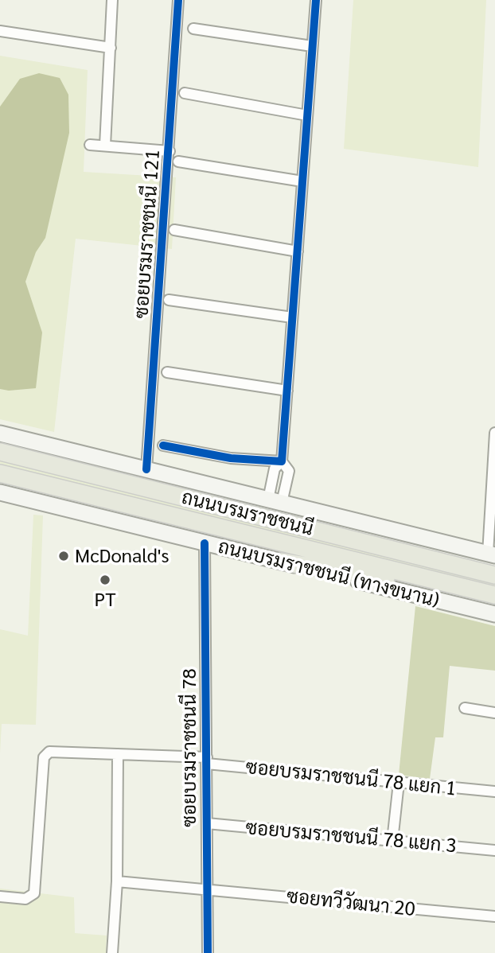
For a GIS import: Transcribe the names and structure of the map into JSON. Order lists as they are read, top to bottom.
{
  "streets": {
    "highway": ["ถนนบรมราชชนนี"],
    "main road": ["ถนนบรมราชชนนี (ทางขนาน)"],
    "street": [
      "ซอยบรมราชชนนี 121",
      "ซอยบรมราชชนนี 78",
      "ซอยบรมราชชนนี 78 แยก 1",
      "ซอยบรมราชชนนี 78 แยก 3",
      "ซอยทวีวัฒนา 20"
    ]
  },
  "crossings": [
    ["ถนนบรมราชชนนี (ทางขนาน)", "ซอยบรมราชชนนี 78"],
    ["ซอยบรมราชชนนี 78", "ซอยบรมราชชนนี 78 แยก 1"],
    ["ซอยบรมราชชนนี 78", "ซอยบรมราชชนนี 78 แยก 3"],
    ["ซอยบรมราชชนนี 78", "ซอยทวีวัฒนา 20"]
  ],
  "places": ["McDonald's", "PT"]
}
